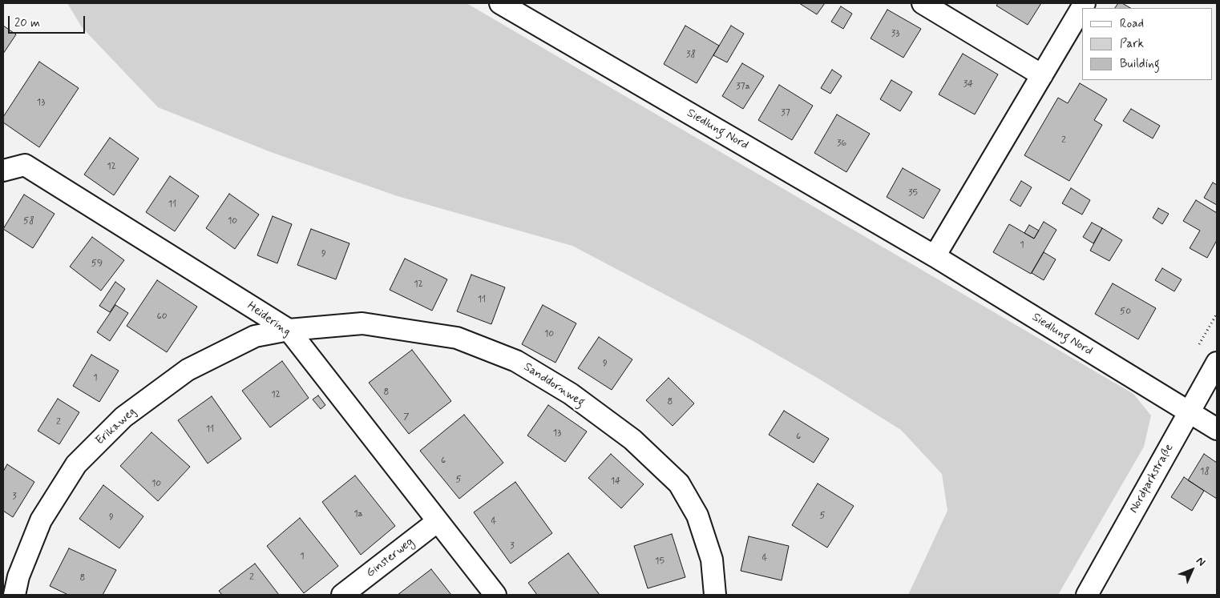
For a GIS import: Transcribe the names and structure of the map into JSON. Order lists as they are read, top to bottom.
{
  "streets": {
    "street": [
      "Siedlung Nord",
      "Heidering",
      "Sanddornweg",
      "Erikaweg",
      "Nordparkstraße",
      "Ginsterweg"
    ]
  },
  "crossings": [
    ["Siedlung Nord", "Nordparkstraße"],
    ["Heidering", "Sanddornweg"],
    ["Heidering", "Erikaweg"],
    ["Heidering", "Ginsterweg"],
    ["Sanddornweg", "Erikaweg"]
  ],
  "house_numbers": [
    "33",
    "38",
    "34",
    "37a",
    "13",
    "37",
    "2",
    "36",
    "12",
    "35",
    "11",
    "58",
    "10",
    "1",
    "9",
    "59",
    "12",
    "11",
    "50",
    "60",
    "10",
    "9",
    "1",
    "8",
    "12",
    "8",
    "7",
    "2",
    "11",
    "13",
    "6",
    "6",
    "18",
    "5",
    "14",
    "10",
    "3",
    "1a",
    "5",
    "9",
    "4",
    "3",
    "1",
    "4",
    "15",
    "2",
    "8"
  ],
  "legend": ["Road", "Park", "Building"],
  "scale_bar": "20 m",
  "north": "top right"
}
